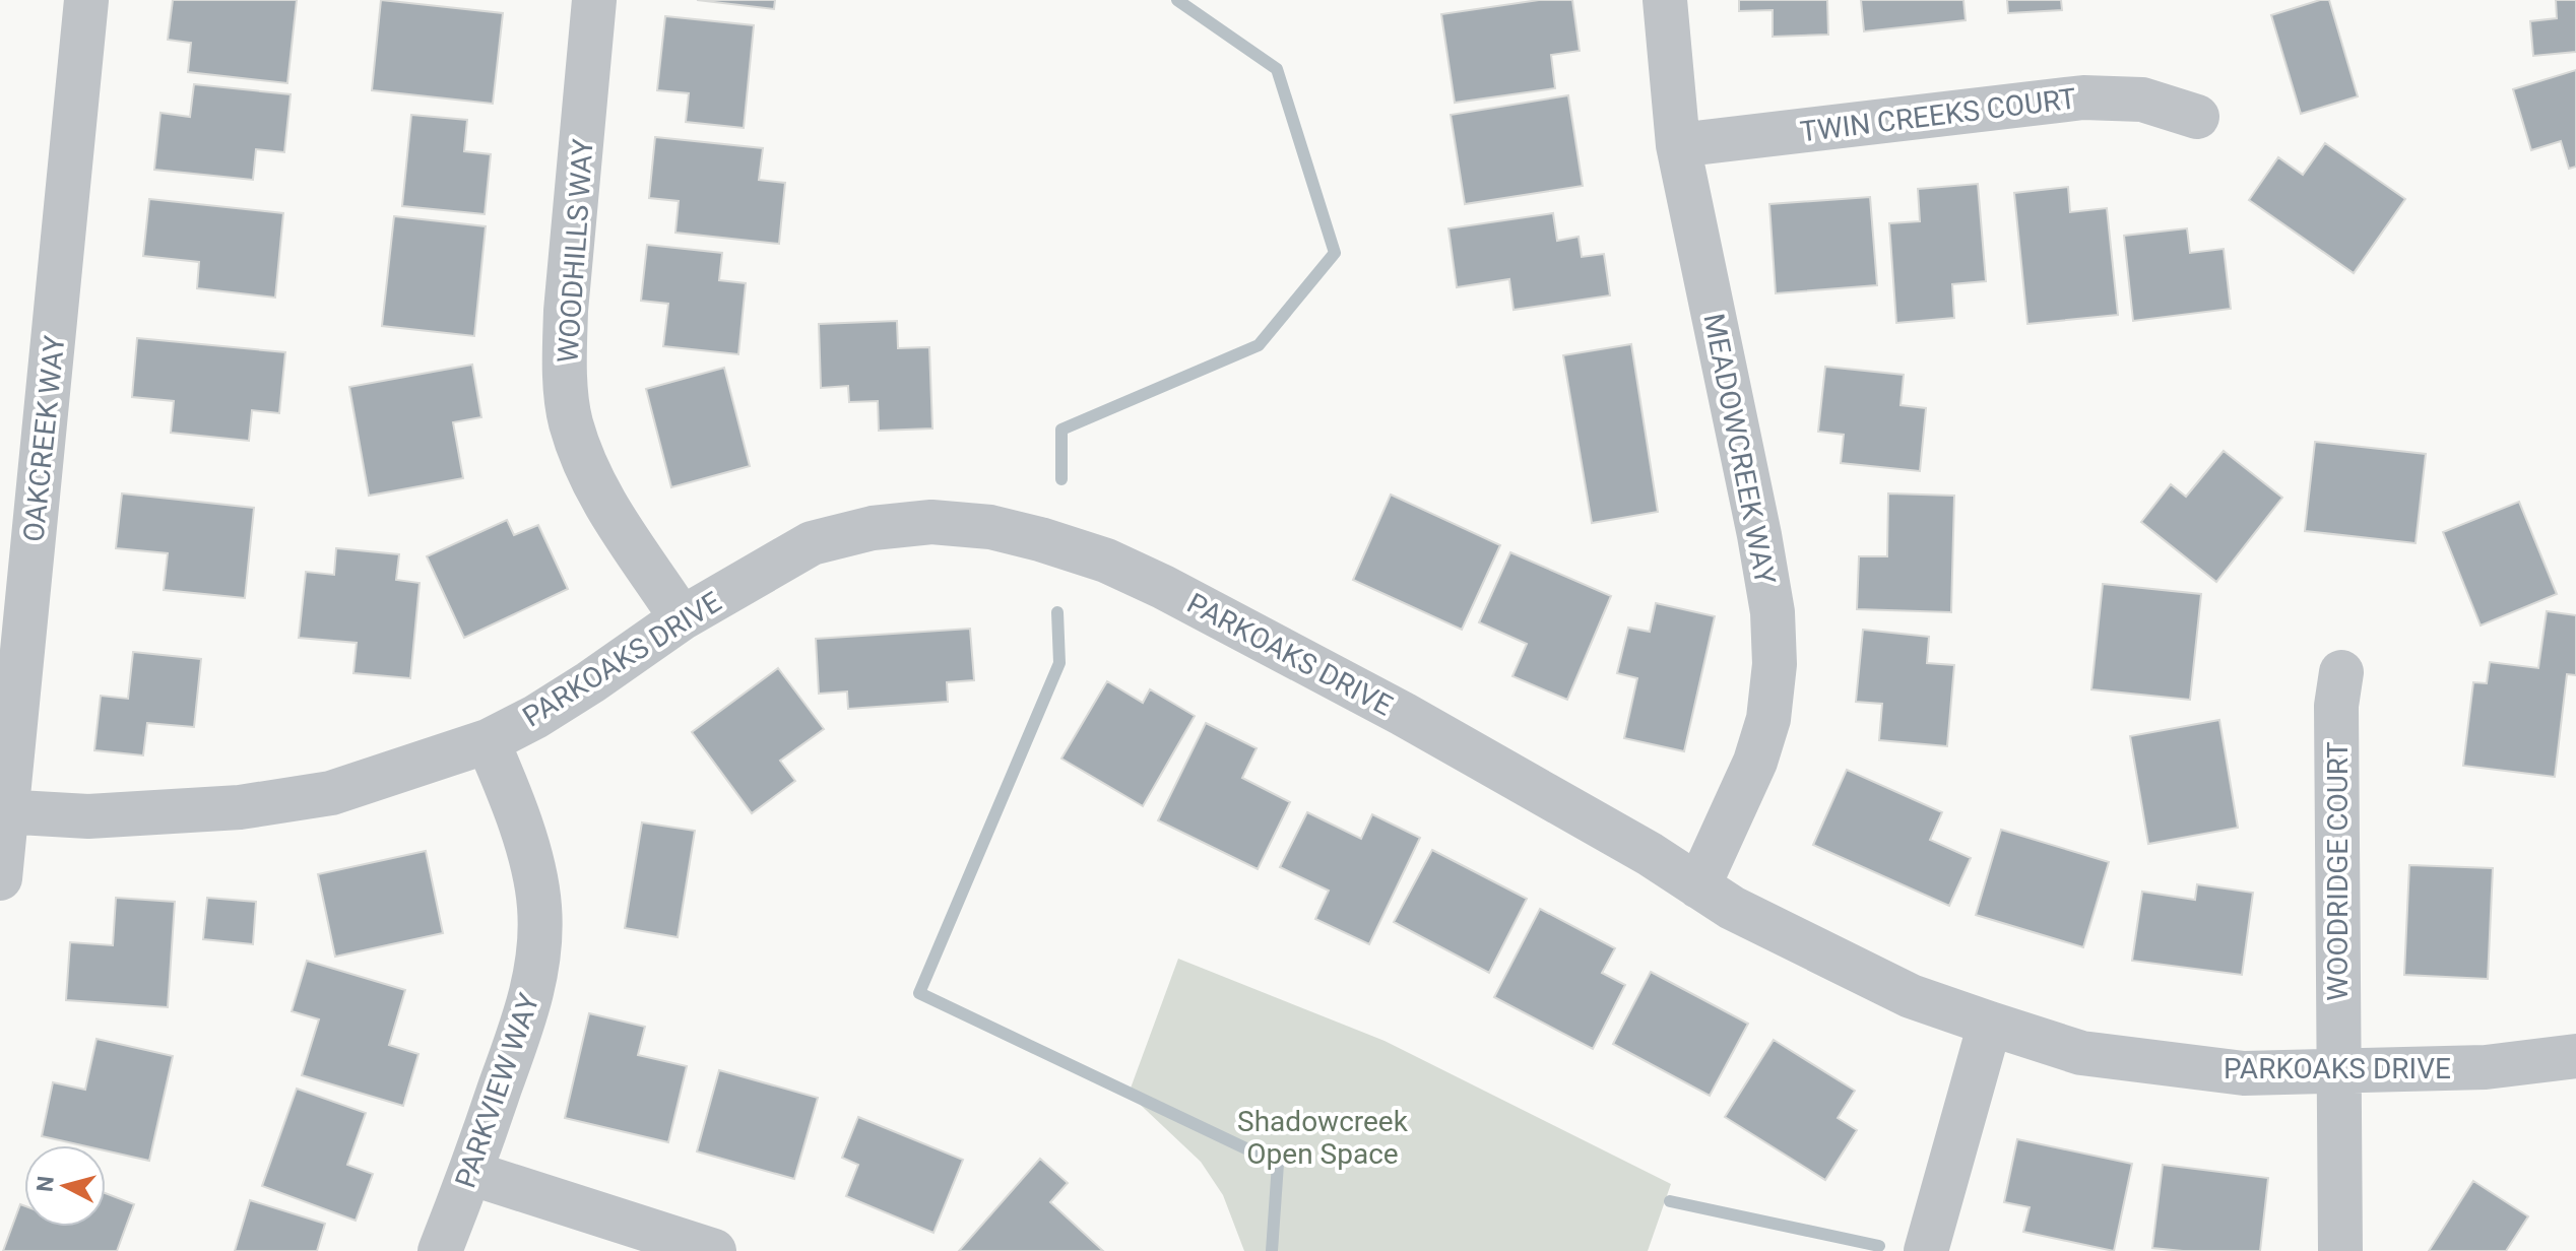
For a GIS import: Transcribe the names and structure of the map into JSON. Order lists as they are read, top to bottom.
{
  "streets": {
    "street": [
      "TWIN CREEKS COURT",
      "WOODHILLS WAY",
      "OAKCREEK WAY",
      "MEADOWCREEK WAY",
      "PARKOAKS DRIVE",
      "WOODRIDGE COURT",
      "PARKVIEW WAY"
    ]
  },
  "crossings": [
    ["TWIN CREEKS COURT", "MEADOWCREEK WAY"],
    ["WOODHILLS WAY", "PARKOAKS DRIVE"],
    ["OAKCREEK WAY", "PARKOAKS DRIVE"],
    ["MEADOWCREEK WAY", "PARKOAKS DRIVE"],
    ["PARKOAKS DRIVE", "WOODRIDGE COURT"],
    ["PARKOAKS DRIVE", "PARKVIEW WAY"]
  ],
  "parks": ["Shadowcreek Open Space"],
  "north": "left"
}
